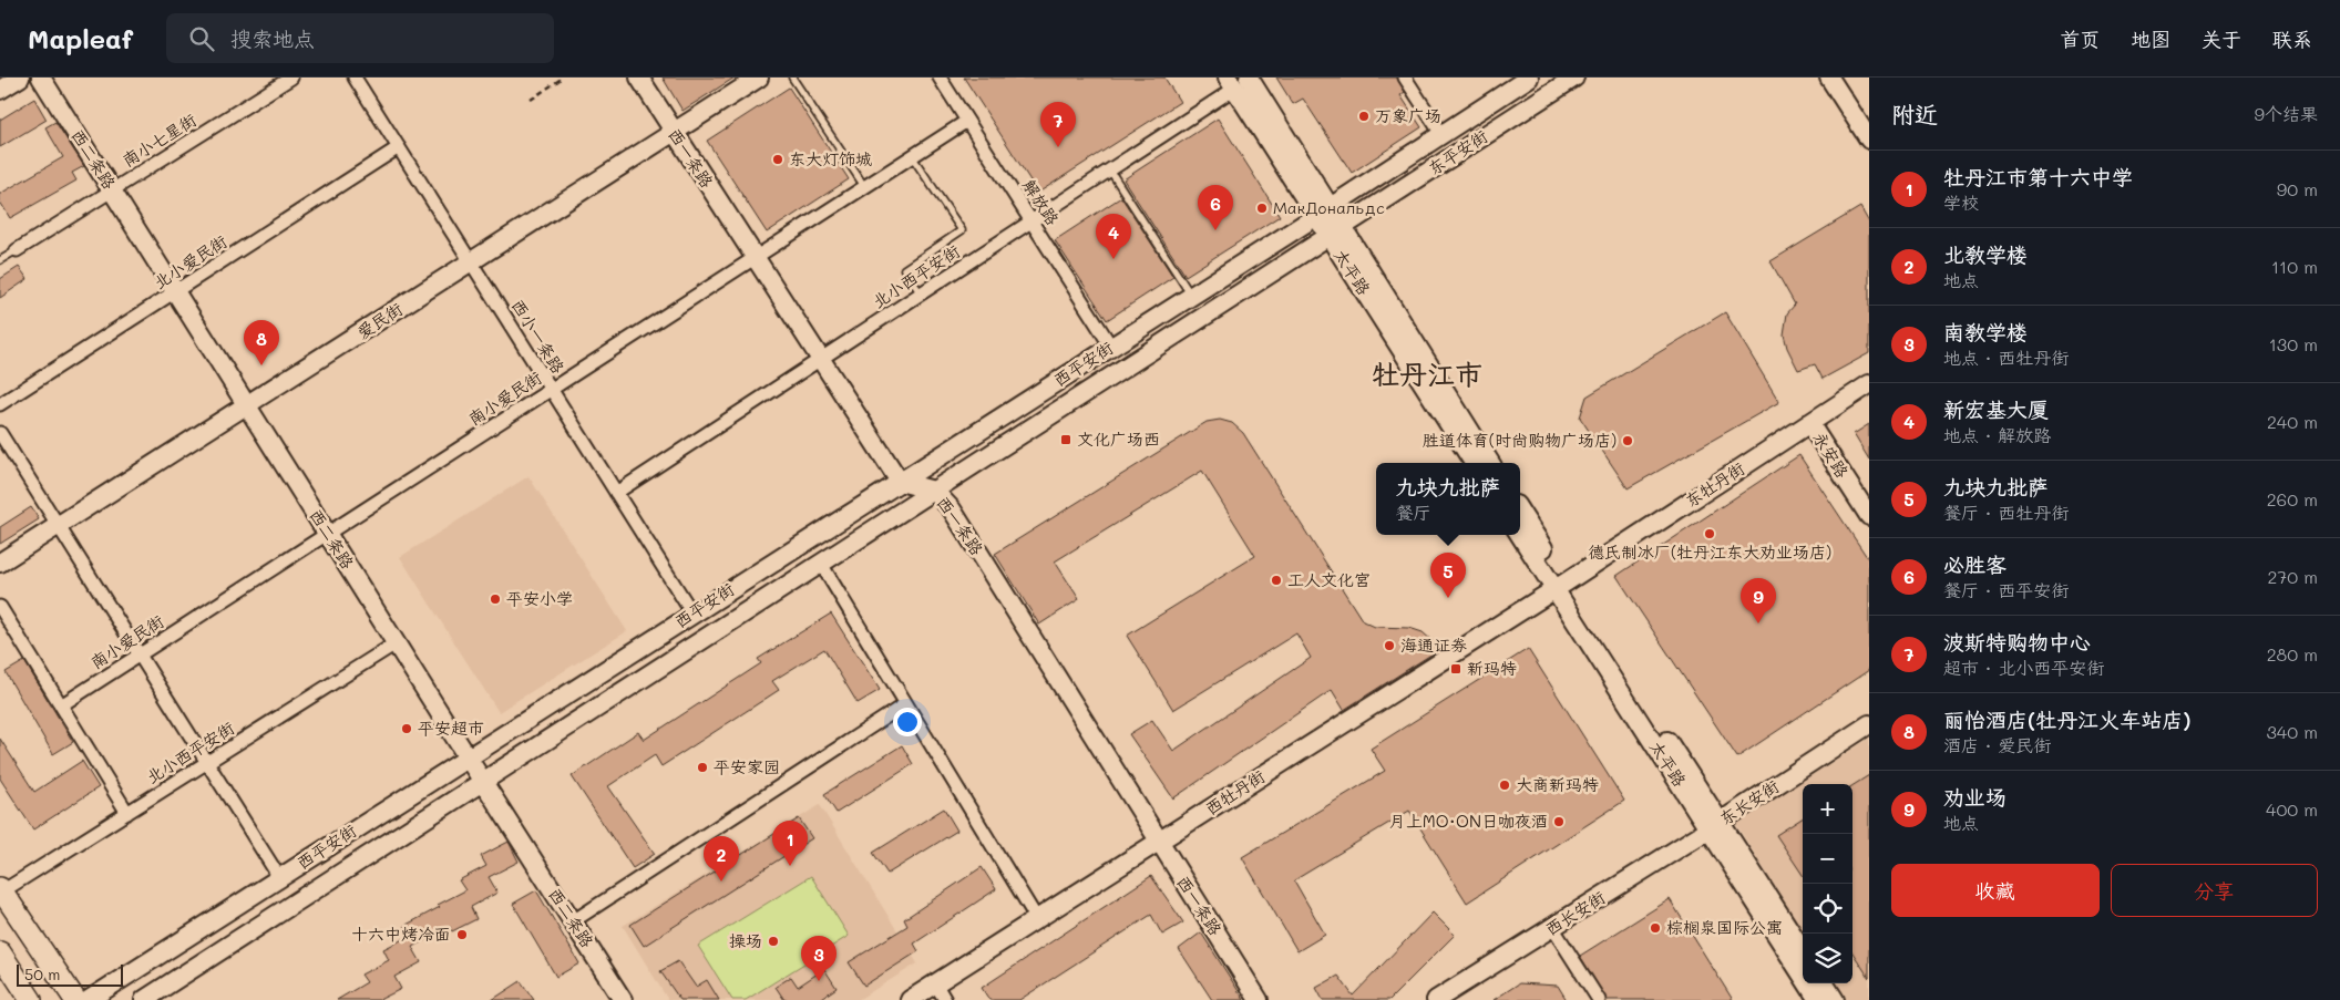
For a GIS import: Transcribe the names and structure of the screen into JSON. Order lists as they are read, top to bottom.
{
  "streets": {
    "main road": [
      "东平安街",
      "西一条路",
      "西二条路",
      "太平路",
      "爱民街",
      "西平安街",
      "永安路",
      "东牡丹街",
      "西牡丹街",
      "东长安街",
      "西长安街"
    ],
    "street": [
      "南小七星街",
      "解放路",
      "北小爱民街",
      "北小西平安街",
      "西小一条路",
      "南小爱民街"
    ]
  },
  "crossings": [
    ["南小七星街", "西二条路"],
    ["东平安街", "太平路"],
    ["东平安街", "西平安街"],
    ["西一条路", "北小西平安街"],
    ["西一条路", "爱民街"],
    ["西一条路", "西平安街"],
    ["西一条路", "南小爱民街"],
    ["西一条路", "西牡丹街"],
    ["西二条路", "北小爱民街"],
    ["西二条路", "北小西平安街"],
    ["西二条路", "爱民街"],
    ["西二条路", "西平安街"],
    ["西二条路", "南小爱民街"],
    ["解放路", "北小西平安街"],
    ["解放路", "西平安街"],
    ["解放路", "南小爱民街"],
    ["北小爱民街", "西小一条路"],
    ["太平路", "北小西平安街"],
    ["太平路", "西平安街"],
    ["太平路", "东牡丹街"],
    ["太平路", "西牡丹街"],
    ["太平路", "东长安街"],
    ["太平路", "西长安街"],
    ["北小西平安街", "西小一条路"],
    ["爱民街", "西小一条路"],
    ["西小一条路", "西平安街"],
    ["西小一条路", "南小爱民街"],
    ["永安路", "东牡丹街"],
    ["东牡丹街", "西牡丹街"],
    ["东长安街", "西长安街"]
  ],
  "districts": ["牡丹江市"],
  "places": {
    "other": [
      "万象广场",
      "东大灯饰城",
      "МакДональдс",
      "胜道体育(时尚购物广场店)",
      "德氏制冰厂(牡丹江东大劝业场店)",
      "工人文化宫",
      "平安小学",
      "海通证券",
      "平安超市",
      "平安家园",
      "大商新玛特",
      "月上MO·ON日咖夜酒",
      "棕榈泉国际公寓",
      "十六中烤冷面",
      "操场"
    ],
    "transit": ["文化广场西", "新玛特"]
  },
  "scale_bar": "50 m",
  "page": {
    "header": "Mapleaf",
    "search": "搜索地点",
    "nav": [
      "首页",
      "地图",
      "关于",
      "联系"
    ],
    "heading": ["附近", "9个结果"],
    "pins": [
      "7",
      "6",
      "4",
      "8",
      "5",
      "9",
      "1",
      "2",
      "3"
    ],
    "list": [
      {
        "mark": "1",
        "name": "牡丹江市第十六中学",
        "note": "学校",
        "value": "90 m"
      },
      {
        "mark": "2",
        "name": "北教学楼",
        "note": "地点",
        "value": "110 m"
      },
      {
        "mark": "3",
        "name": "南教学楼",
        "note": "地点 · 西牡丹街",
        "value": "130 m"
      },
      {
        "mark": "4",
        "name": "新宏基大厦",
        "note": "地点 · 解放路",
        "value": "240 m"
      },
      {
        "mark": "5",
        "name": "九块九批萨",
        "note": "餐厅 · 西牡丹街",
        "value": "260 m"
      },
      {
        "mark": "6",
        "name": "必胜客",
        "note": "餐厅 · 西平安街",
        "value": "270 m"
      },
      {
        "mark": "7",
        "name": "波斯特购物中心",
        "note": "超市 · 北小西平安街",
        "value": "280 m"
      },
      {
        "mark": "8",
        "name": "丽怡酒店(牡丹江火车站店)",
        "note": "酒店 · 爱民街",
        "value": "340 m"
      },
      {
        "mark": "9",
        "name": "劝业场",
        "note": "地点",
        "value": "400 m"
      }
    ],
    "popup": ["九块九批萨", "餐厅"],
    "map_buttons": ["+", "−"],
    "buttons": ["收藏", "分享"],
    "scale": "50 m"
  }
}
